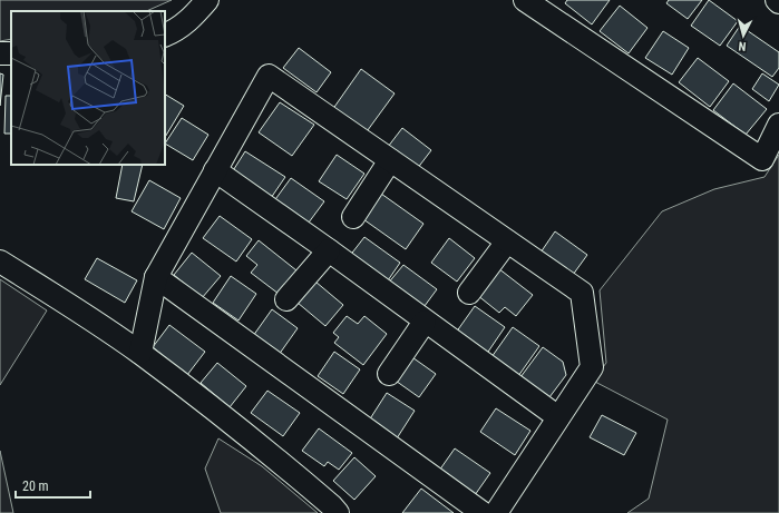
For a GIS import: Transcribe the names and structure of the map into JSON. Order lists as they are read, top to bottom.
{
  "scale_bar": "20 m",
  "north": "bottom"
}
